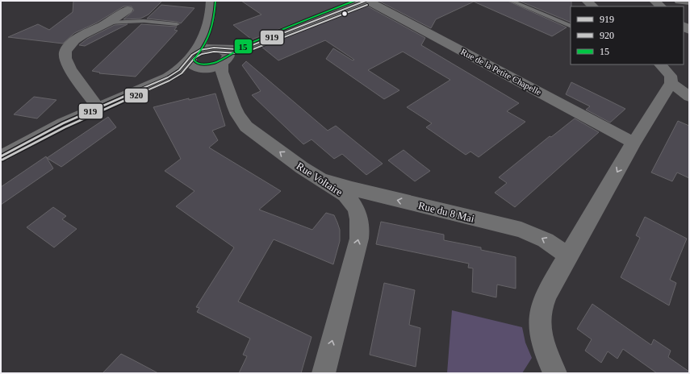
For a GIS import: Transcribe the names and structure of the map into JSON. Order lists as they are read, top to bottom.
{
  "streets": {
    "street": ["Rue de la Petite Chapelle", "Rue Voltaire", "Rue du 8 Mai"]
  },
  "crossings": [
    ["Rue Voltaire", "Rue du 8 Mai"]
  ],
  "one_way": ["Rue Voltaire", "Rue du 8 Mai"],
  "lines": ["transit line 919", "transit line 15", "transit line 920"],
  "legend": ["919", "920", "15"]
}
